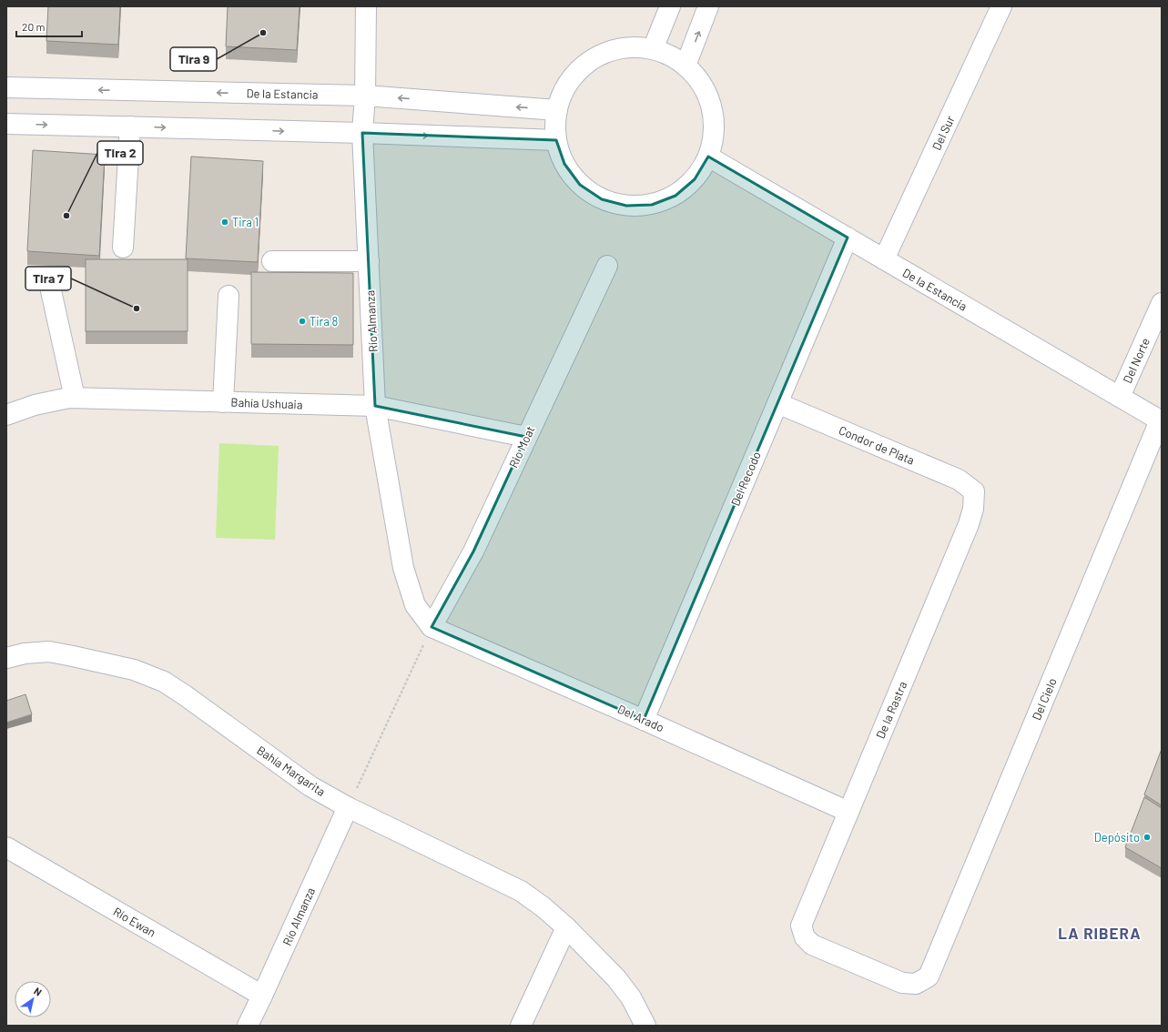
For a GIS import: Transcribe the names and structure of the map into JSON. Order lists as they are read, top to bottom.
{
  "streets": {
    "street": [
      "De la Estancia",
      "Del Sur",
      "Río Almanza",
      "Del Norte",
      "Bahía Ushuaia",
      "Condor de Plata",
      "Rio Moat",
      "Del Recodo",
      "Del Cielo",
      "De la Rastra",
      "Del Arado",
      "Bahía Margarita",
      "Río Ewan"
    ]
  },
  "crossings": [
    ["De la Estancia", "Del Sur"],
    ["De la Estancia", "Río Almanza"],
    ["De la Estancia", "Del Norte"],
    ["De la Estancia", "Del Recodo"],
    ["De la Estancia", "Del Cielo"],
    ["Río Almanza", "Bahía Ushuaia"],
    ["Río Almanza", "Rio Moat"],
    ["Río Almanza", "Del Arado"],
    ["Río Almanza", "Bahía Margarita"],
    ["Río Almanza", "Río Ewan"],
    ["Bahía Ushuaia", "Rio Moat"],
    ["Condor de Plata", "Del Recodo"],
    ["Condor de Plata", "De la Rastra"],
    ["Rio Moat", "Del Arado"],
    ["Del Recodo", "Del Arado"],
    ["Del Cielo", "De la Rastra"],
    ["De la Rastra", "Del Arado"]
  ],
  "districts": ["LA RIBERA"],
  "places": [
    "Tira 9",
    "Tira 2",
    "Tira 1",
    "Tira 7",
    "Tira 8",
    "Depósito"
  ],
  "scale_bar": "20 m",
  "north": "top right"
}
